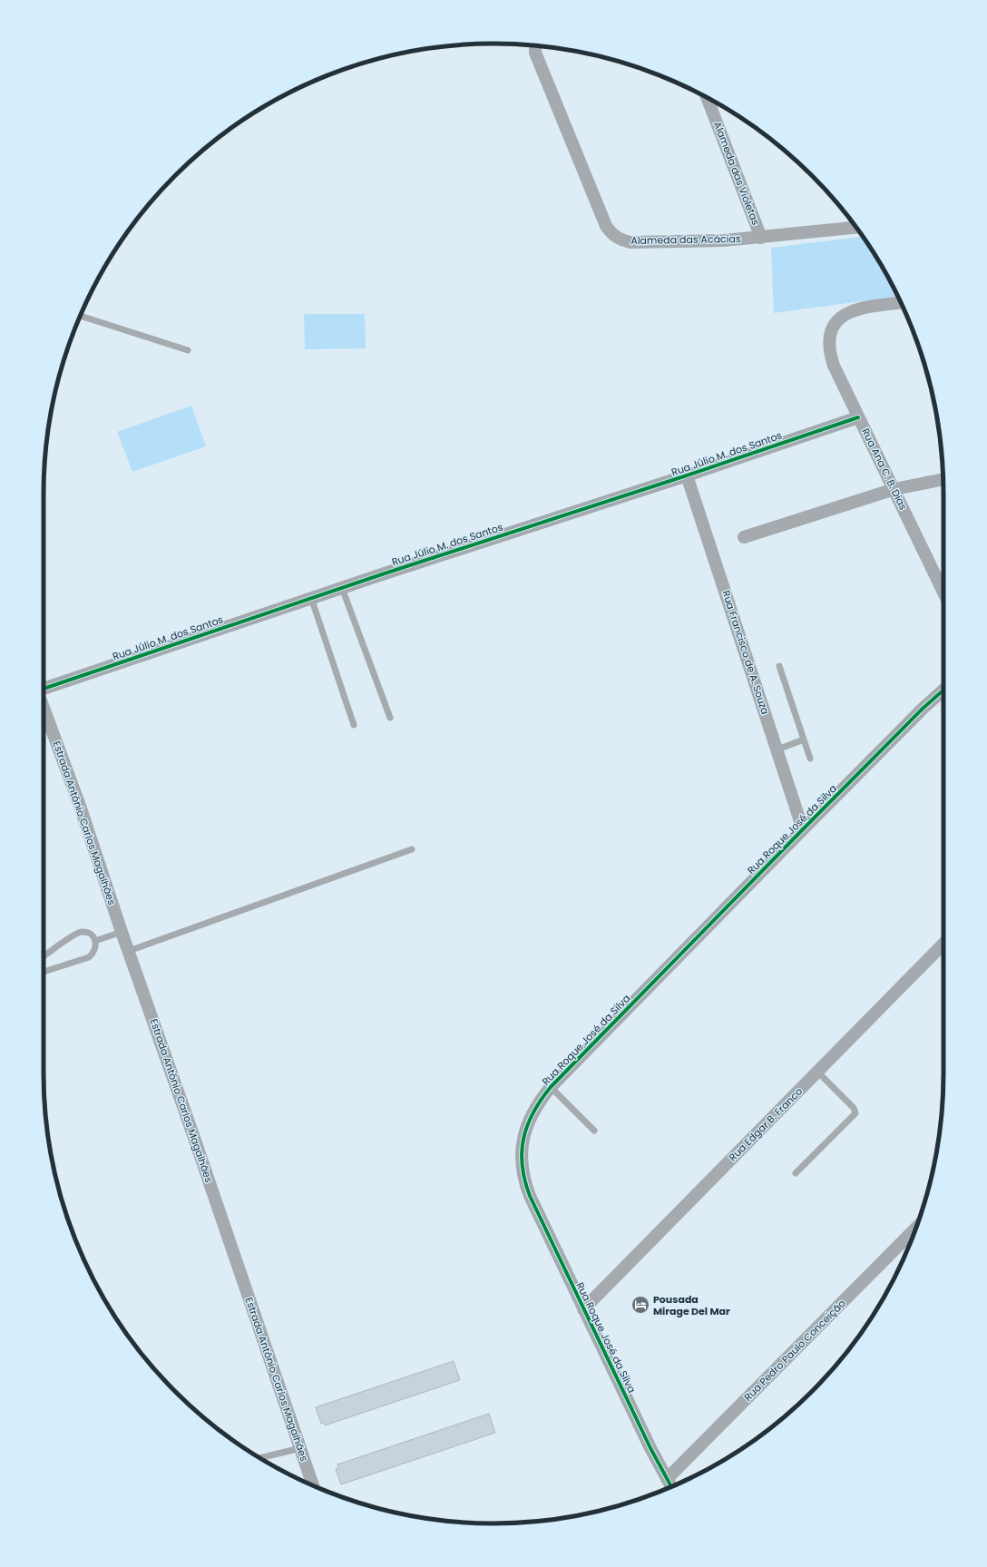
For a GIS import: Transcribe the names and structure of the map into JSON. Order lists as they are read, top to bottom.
{
  "streets": {
    "street": [
      "Alameda das Violetas",
      "Alameda das Acácias",
      "Rua Júlio M. dos Santos",
      "Rua Ana C. B. Dias",
      "Rua Francisco de A. Souza",
      "Estrada Antônio Carlos Magalhães",
      "Rua Roque José da Silva",
      "Rua Edgar B. Franco",
      "Rua Pedro Paulo Conceição"
    ]
  },
  "crossings": [
    ["Alameda das Violetas", "Alameda das Acácias"],
    ["Rua Júlio M. dos Santos", "Rua Ana C. B. Dias"],
    ["Rua Júlio M. dos Santos", "Rua Francisco de A. Souza"],
    ["Rua Francisco de A. Souza", "Rua Roque José da Silva"],
    ["Rua Roque José da Silva", "Rua Edgar B. Franco"],
    ["Rua Roque José da Silva", "Rua Pedro Paulo Conceição"]
  ],
  "places": {
    "hotel": ["Pousada Mirage Del Mar"]
  }
}
